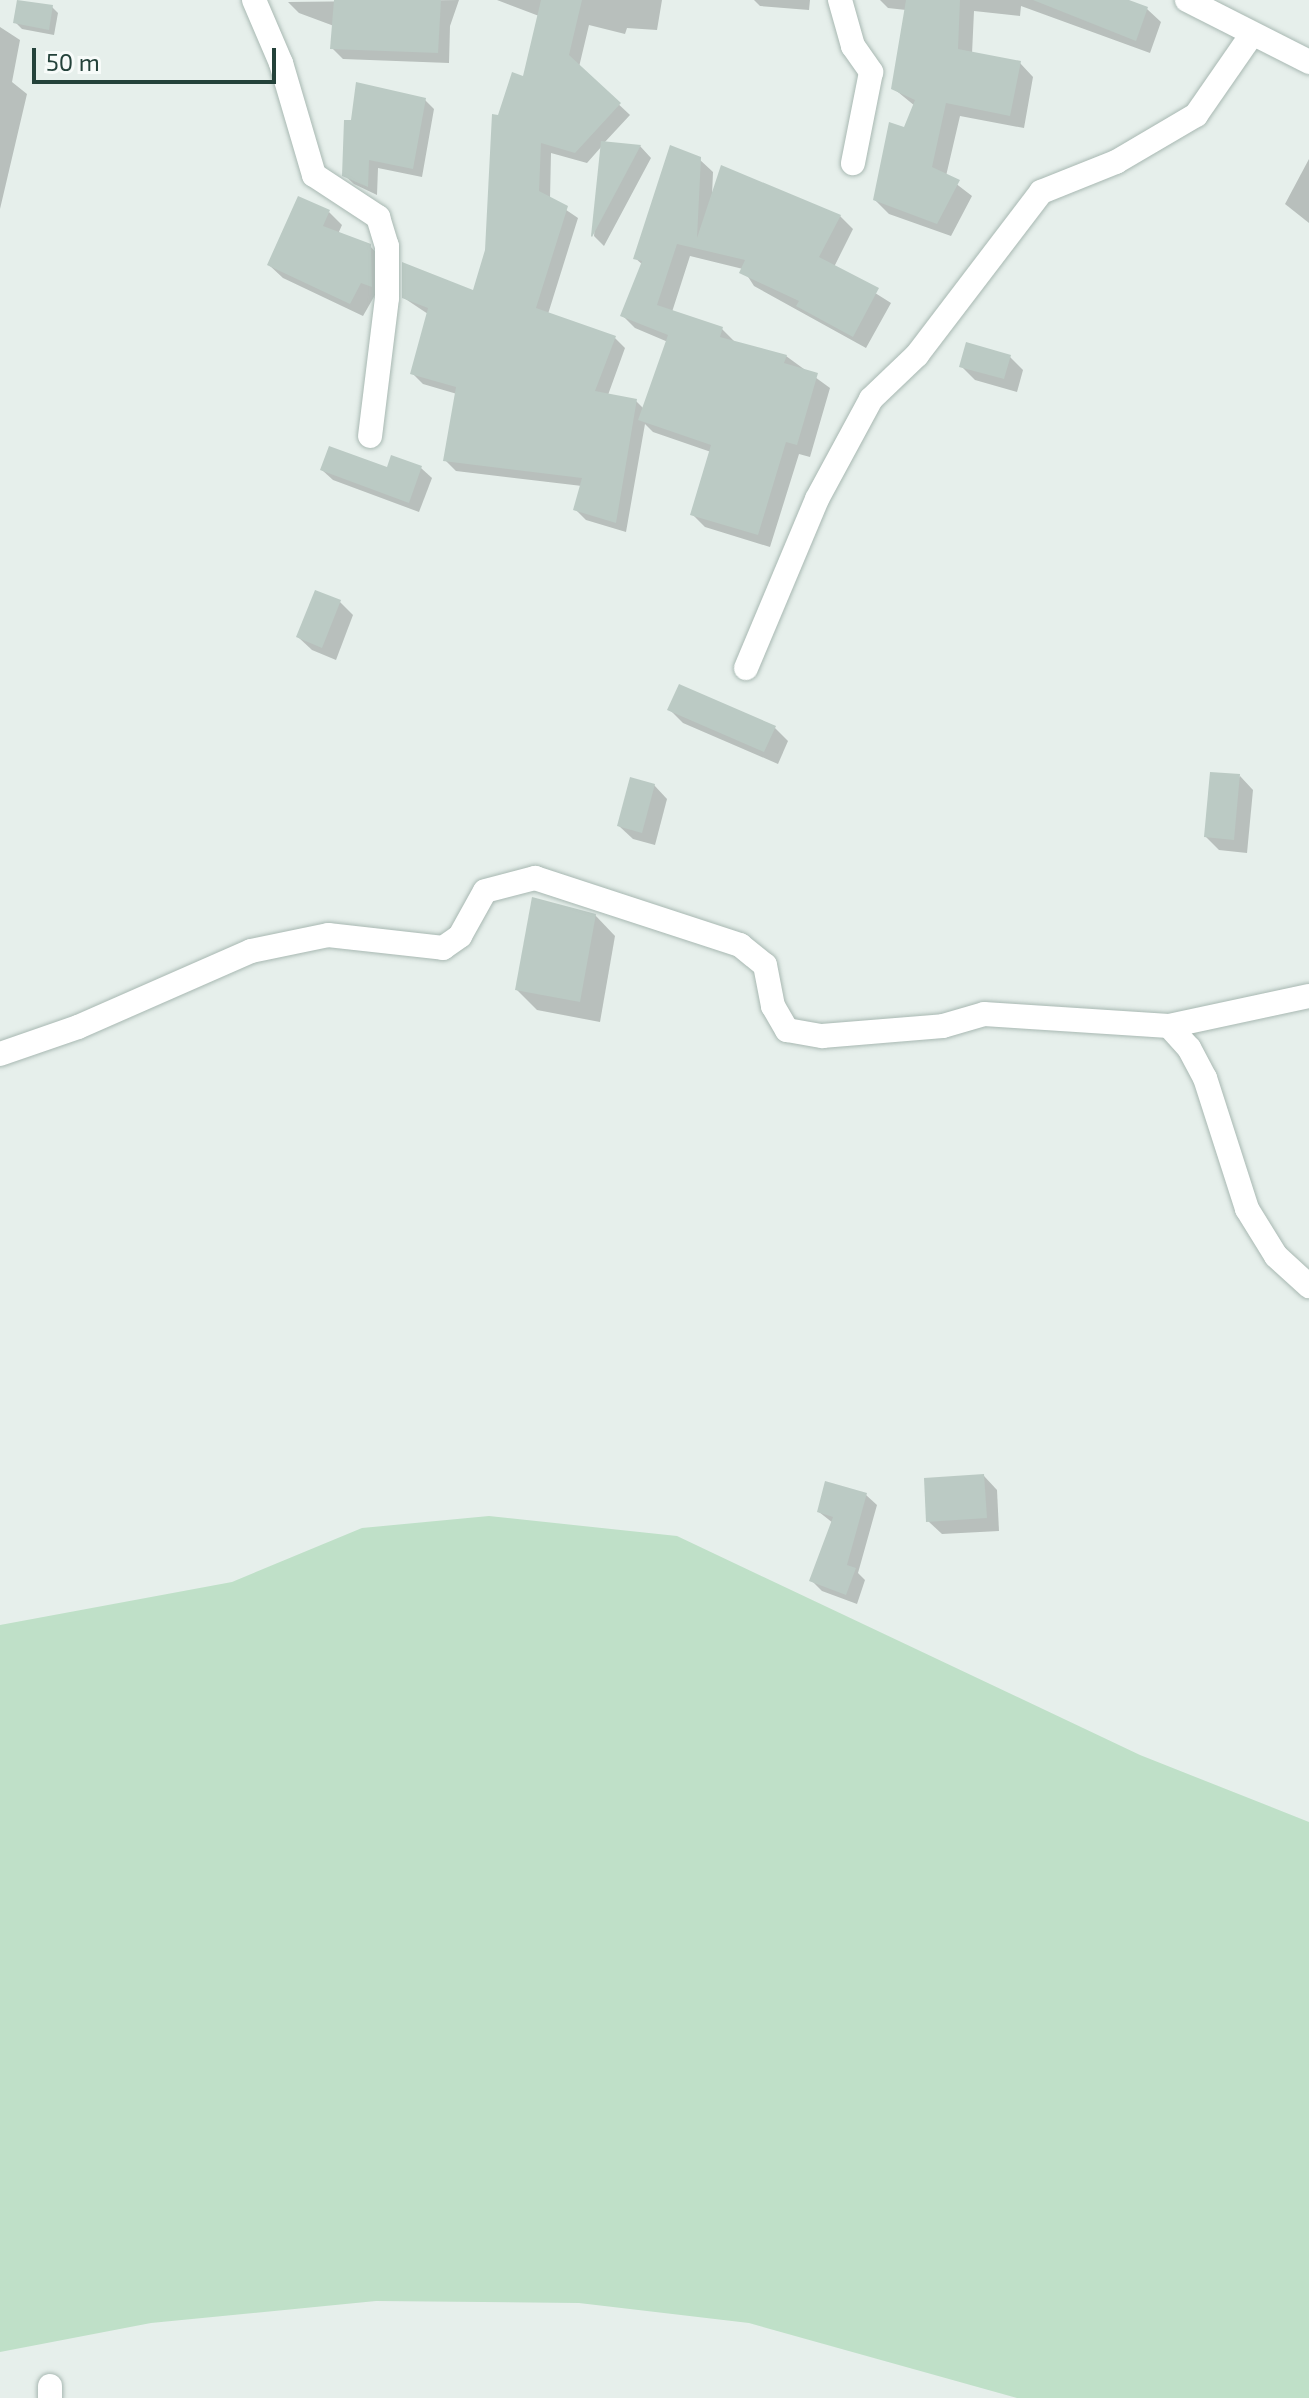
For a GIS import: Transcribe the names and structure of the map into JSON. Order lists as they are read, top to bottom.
{
  "scale_bar": "50 m"
}
